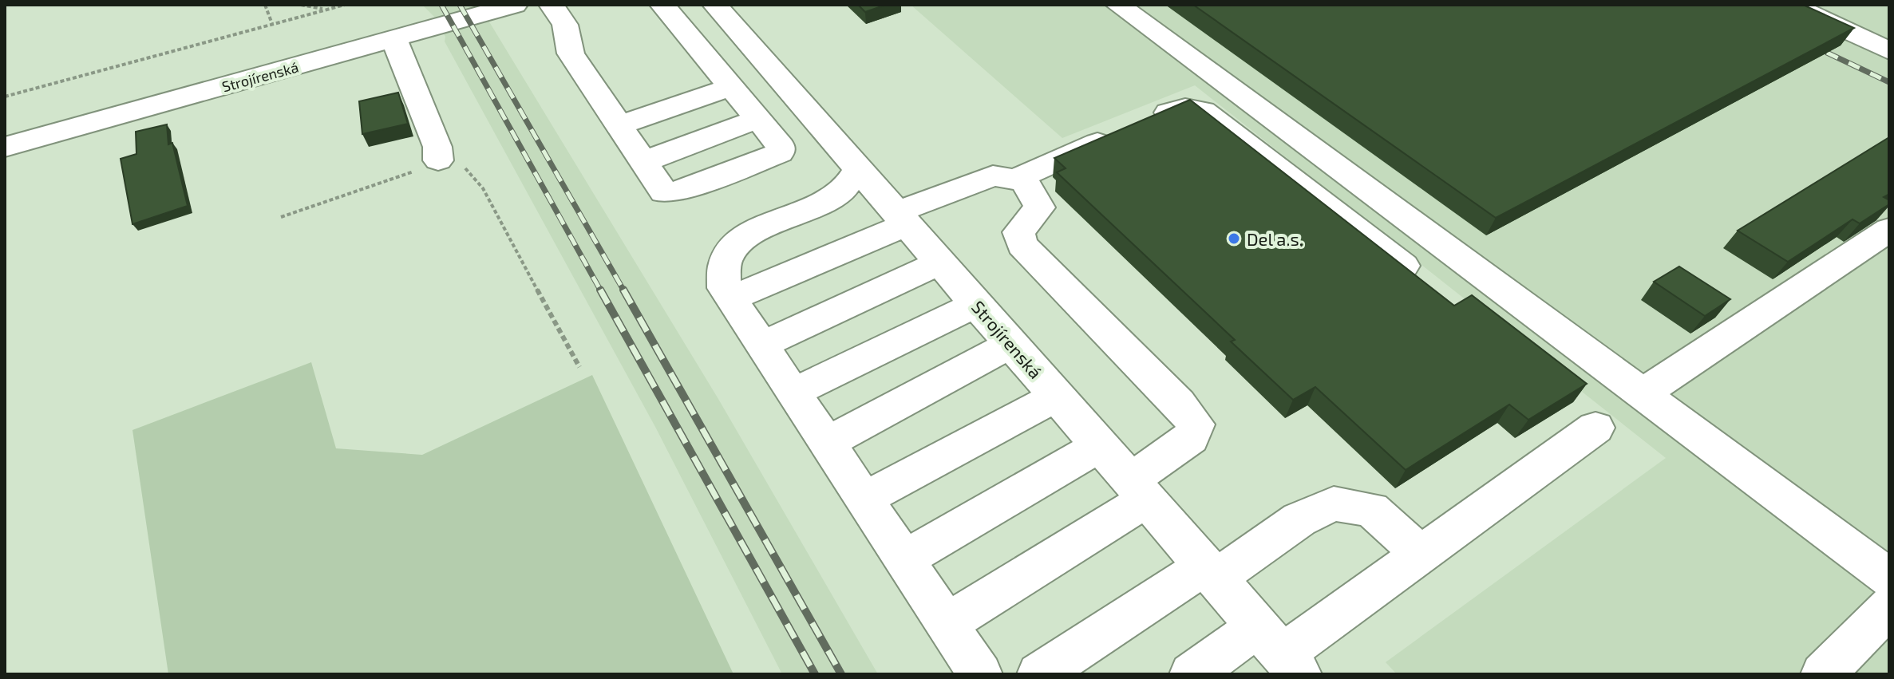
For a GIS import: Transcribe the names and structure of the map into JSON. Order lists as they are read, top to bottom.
{
  "streets": {
    "street": ["Strojírenská"]
  },
  "places": ["Del a.s."]
}
